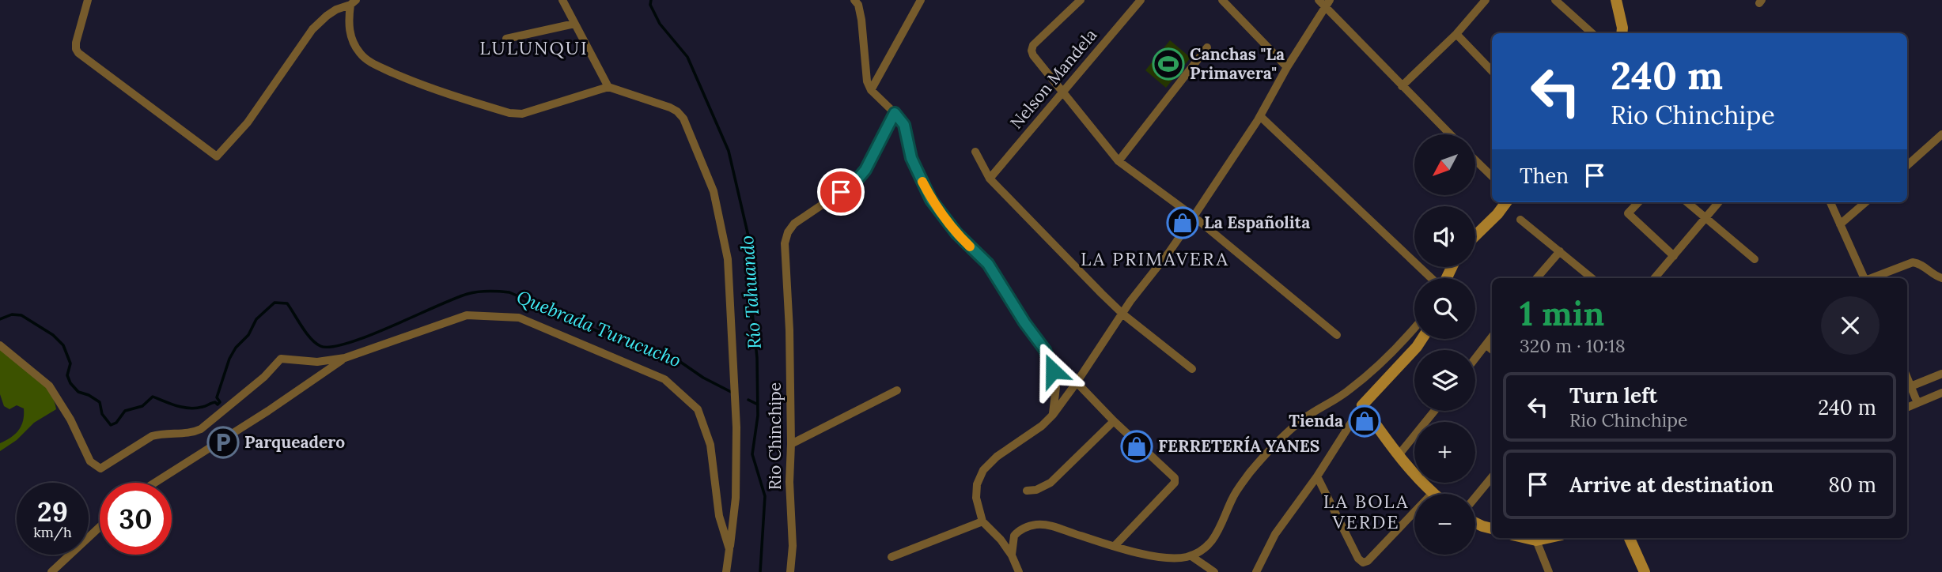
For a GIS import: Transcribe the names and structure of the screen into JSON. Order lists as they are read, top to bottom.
{
  "streets": {
    "street": ["Nelson Mandela", "Rio Chinchipe"]
  },
  "districts": ["LULUNQUI", "LA PRIMAVERA", "LA BOLA VERDE"],
  "water": ["Río Tahuando", "Quebrada Turucucho"],
  "places": {
    "sports": ["Canchas \"La Primavera\""],
    "shop": ["La Españolita", "Tienda", "FERRETERÍA YANES"],
    "parking": ["Parqueadero"]
  },
  "north": "bottom left",
  "page": {
    "turn": ["240 m", "Rio Chinchipe"],
    "map_buttons": ["+", "−"],
    "then": "Then",
    "heading": ["1 min", "320 m · 10:18"],
    "list": [
      {
        "name": "Turn left",
        "note": "Rio Chinchipe",
        "value": "240 m"
      },
      {
        "name": "Arrive at destination",
        "value": "80 m"
      }
    ],
    "speed": "29 km/h",
    "limit": "30"
  }
}
